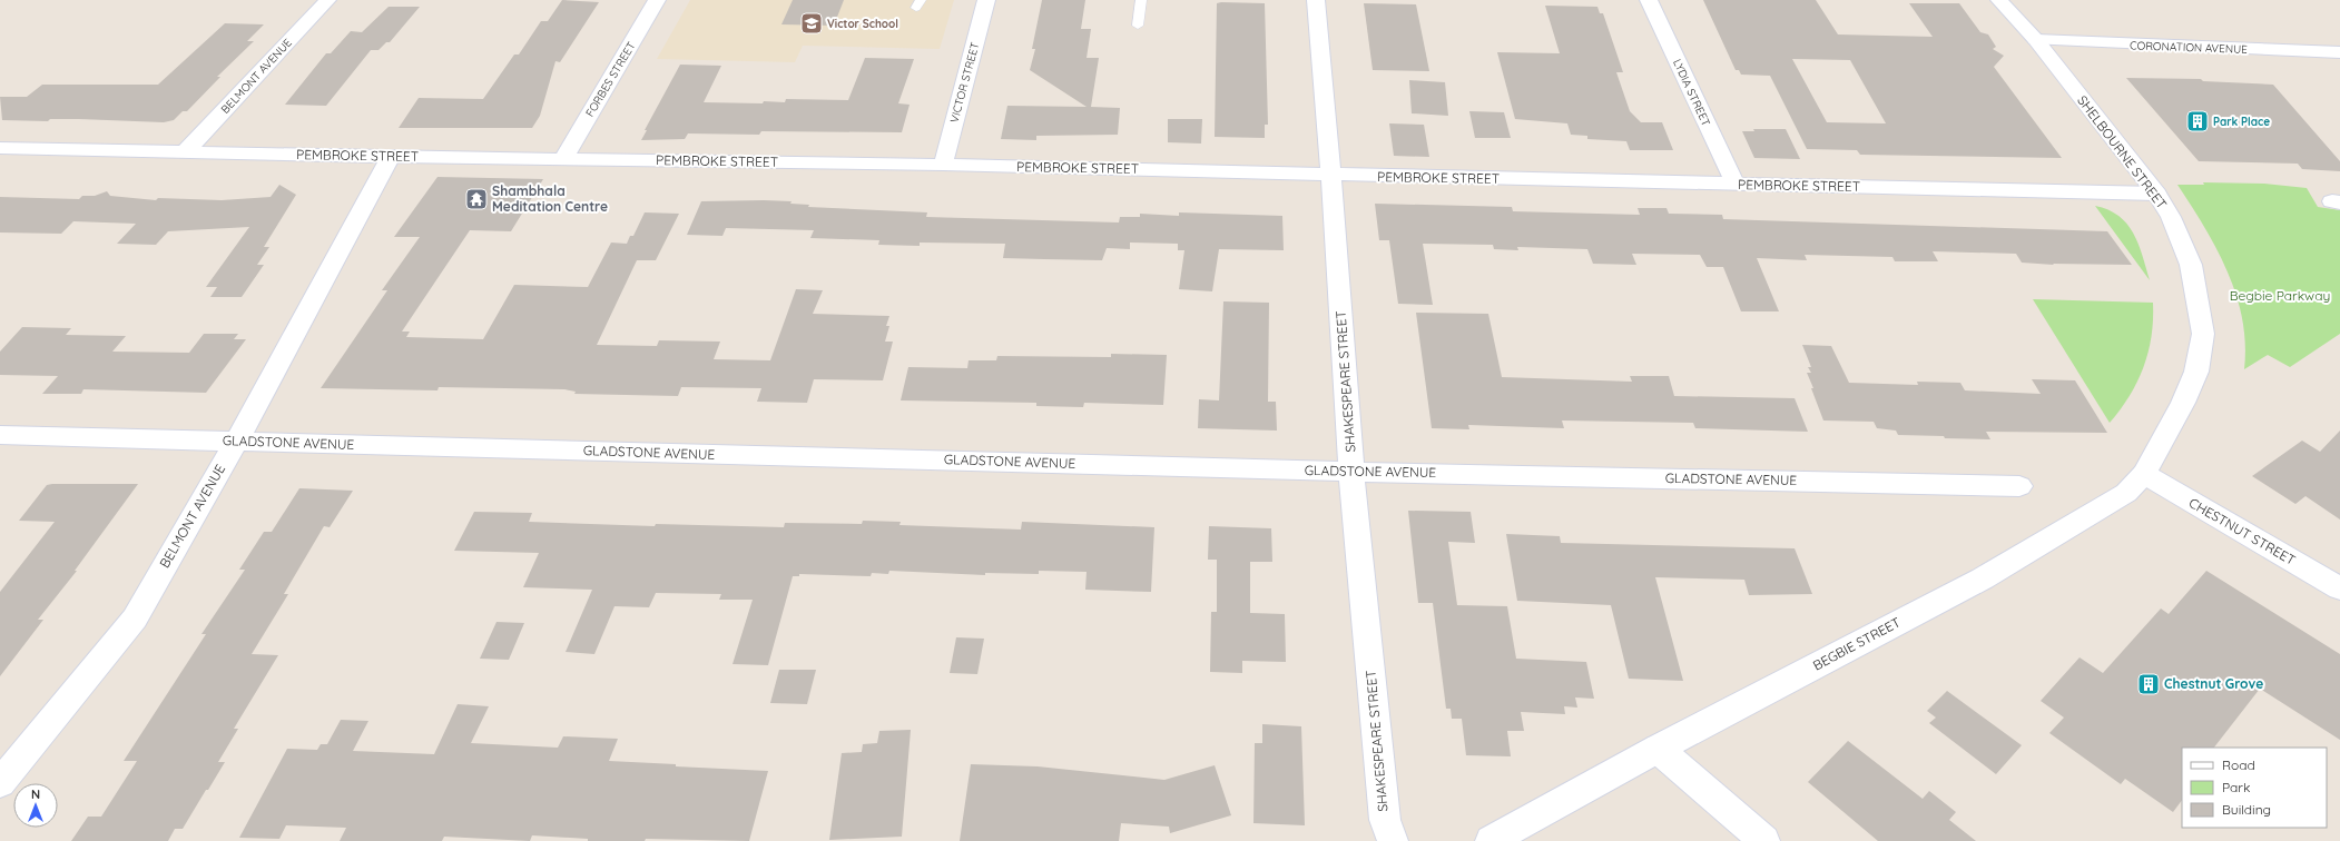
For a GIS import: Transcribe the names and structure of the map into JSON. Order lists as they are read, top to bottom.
{
  "streets": {
    "street": [
      "CORONATION AVENUE",
      "BELMONT AVENUE",
      "FORBES STREET",
      "VICTOR STREET",
      "LYDIA STREET",
      "SHELBOURNE STREET",
      "PEMBROKE STREET",
      "SHAKESPEARE STREET",
      "GLADSTONE AVENUE",
      "CHESTNUT STREET",
      "BEGBIE STREET"
    ]
  },
  "crossings": [
    ["CORONATION AVENUE", "SHELBOURNE STREET"],
    ["BELMONT AVENUE", "PEMBROKE STREET"],
    ["BELMONT AVENUE", "GLADSTONE AVENUE"],
    ["FORBES STREET", "PEMBROKE STREET"],
    ["VICTOR STREET", "PEMBROKE STREET"],
    ["LYDIA STREET", "PEMBROKE STREET"],
    ["SHELBOURNE STREET", "PEMBROKE STREET"],
    ["SHELBOURNE STREET", "BEGBIE STREET"],
    ["PEMBROKE STREET", "SHAKESPEARE STREET"],
    ["SHAKESPEARE STREET", "GLADSTONE AVENUE"],
    ["CHESTNUT STREET", "BEGBIE STREET"]
  ],
  "parks": ["Begbie Parkway"],
  "places": {
    "school or university": ["Victor School"],
    "building": ["Park Place", "Chestnut Grove"],
    "temple": ["Shambhala Meditation Centre"]
  },
  "legend": ["Road", "Park", "Building"],
  "north": "top"
}
